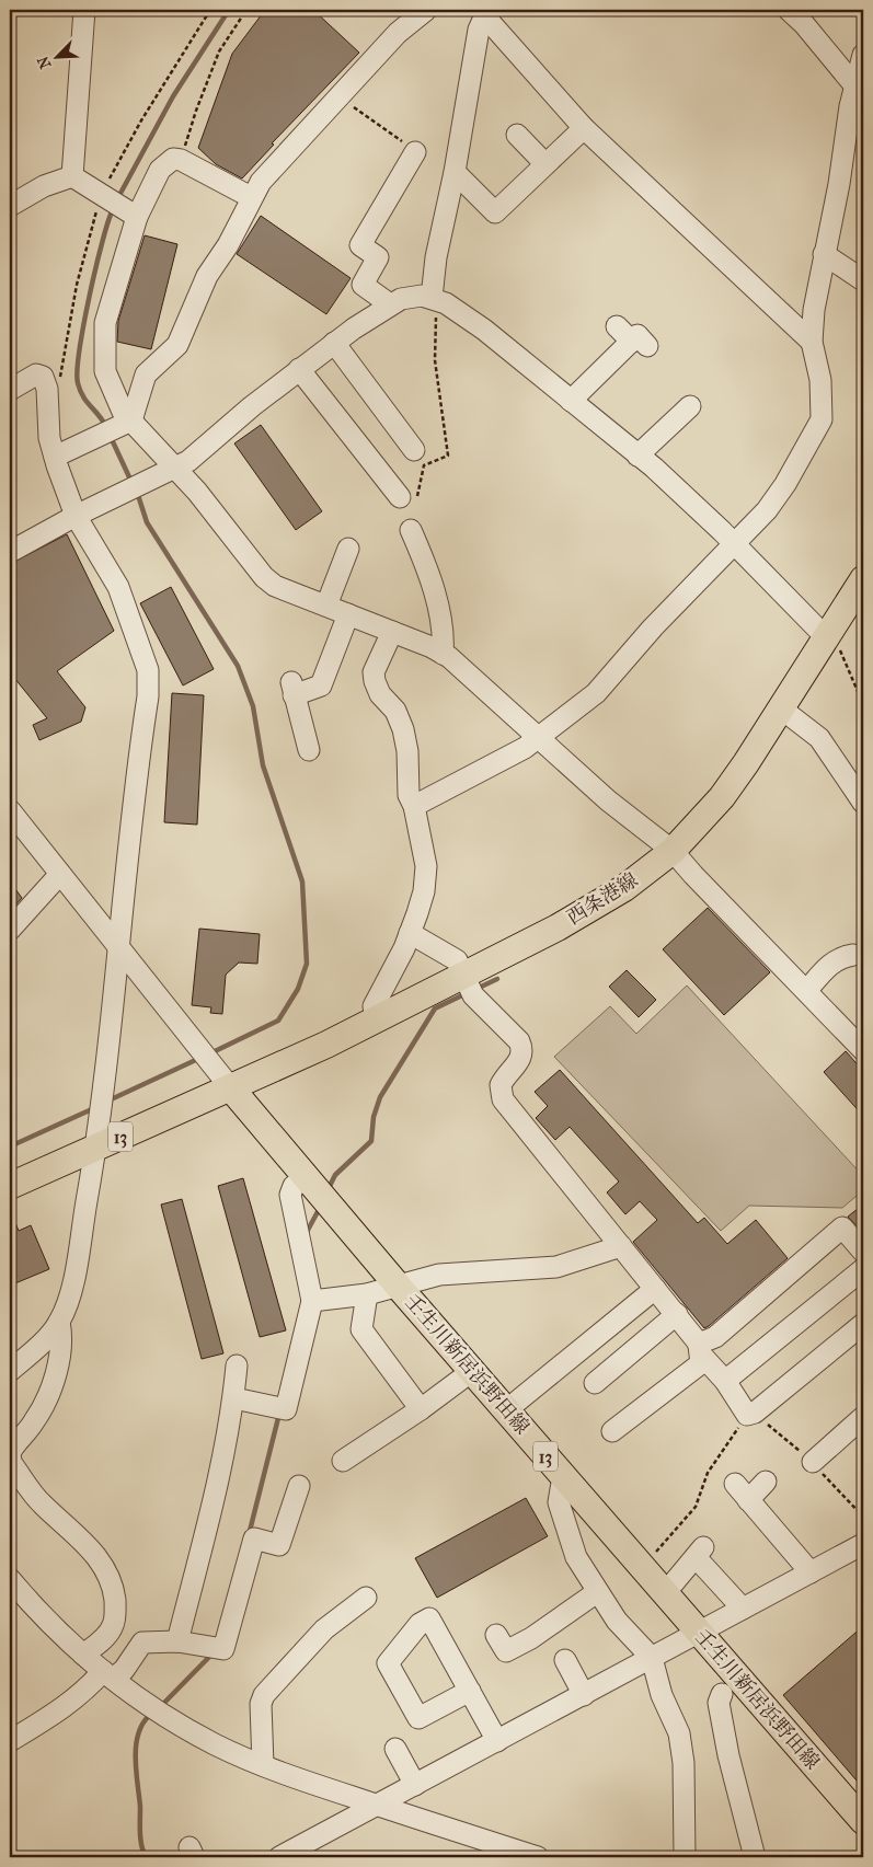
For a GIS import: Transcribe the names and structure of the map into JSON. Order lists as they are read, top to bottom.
{
  "streets": {
    "main road": ["西条港線", "13", "壬生川新居浜野田線"]
  },
  "crossings": [
    ["西条港線", "13"],
    ["西条港線", "壬生川新居浜野田線"],
    ["13", "壬生川新居浜野田線"]
  ],
  "north": "bottom left"
}
